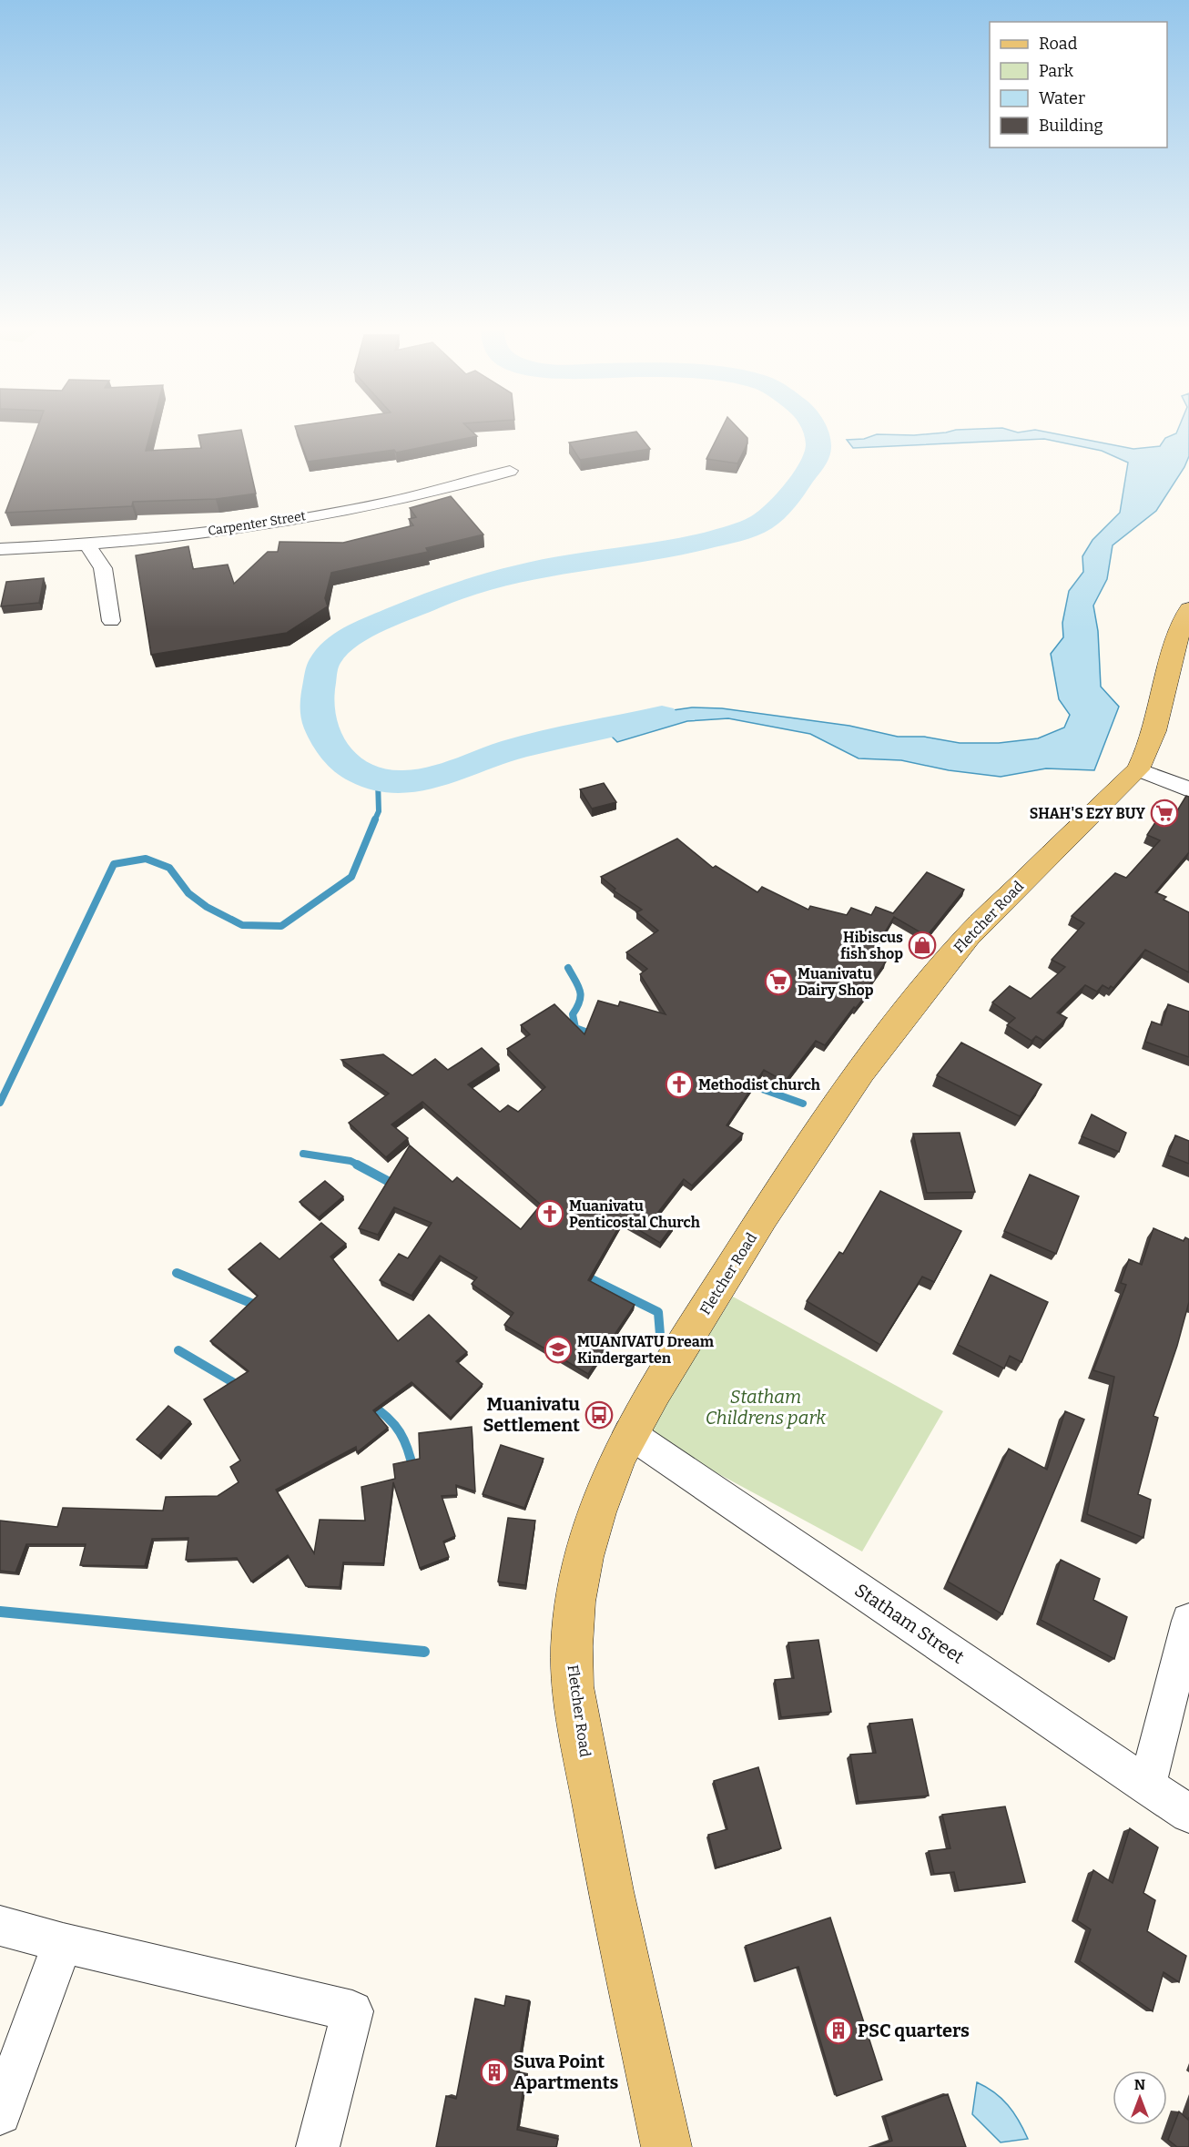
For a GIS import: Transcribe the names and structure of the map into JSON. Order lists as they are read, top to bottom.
{
  "streets": {
    "main road": ["Fletcher Road"],
    "street": ["Carpenter Street", "Statham Street"]
  },
  "crossings": [
    ["Fletcher Road", "Statham Street"]
  ],
  "parks": ["Statham Childrens park"],
  "places": {
    "supermarket": ["SHAH'S EZY BUY", "Muanivatu Dairy Shop"],
    "shop": ["Hibiscus fish shop"],
    "church": ["Methodist church", "Muanivatu Penticostal Church"],
    "school or university": ["MUANIVATU Dream Kindergarten"],
    "bus stop": ["Muanivatu Settlement"],
    "building": ["PSC quarters", "Suva Point Apartments"]
  },
  "legend": [
    "Road",
    "Park",
    "Water",
    "Building"
  ],
  "north": "top"
}
